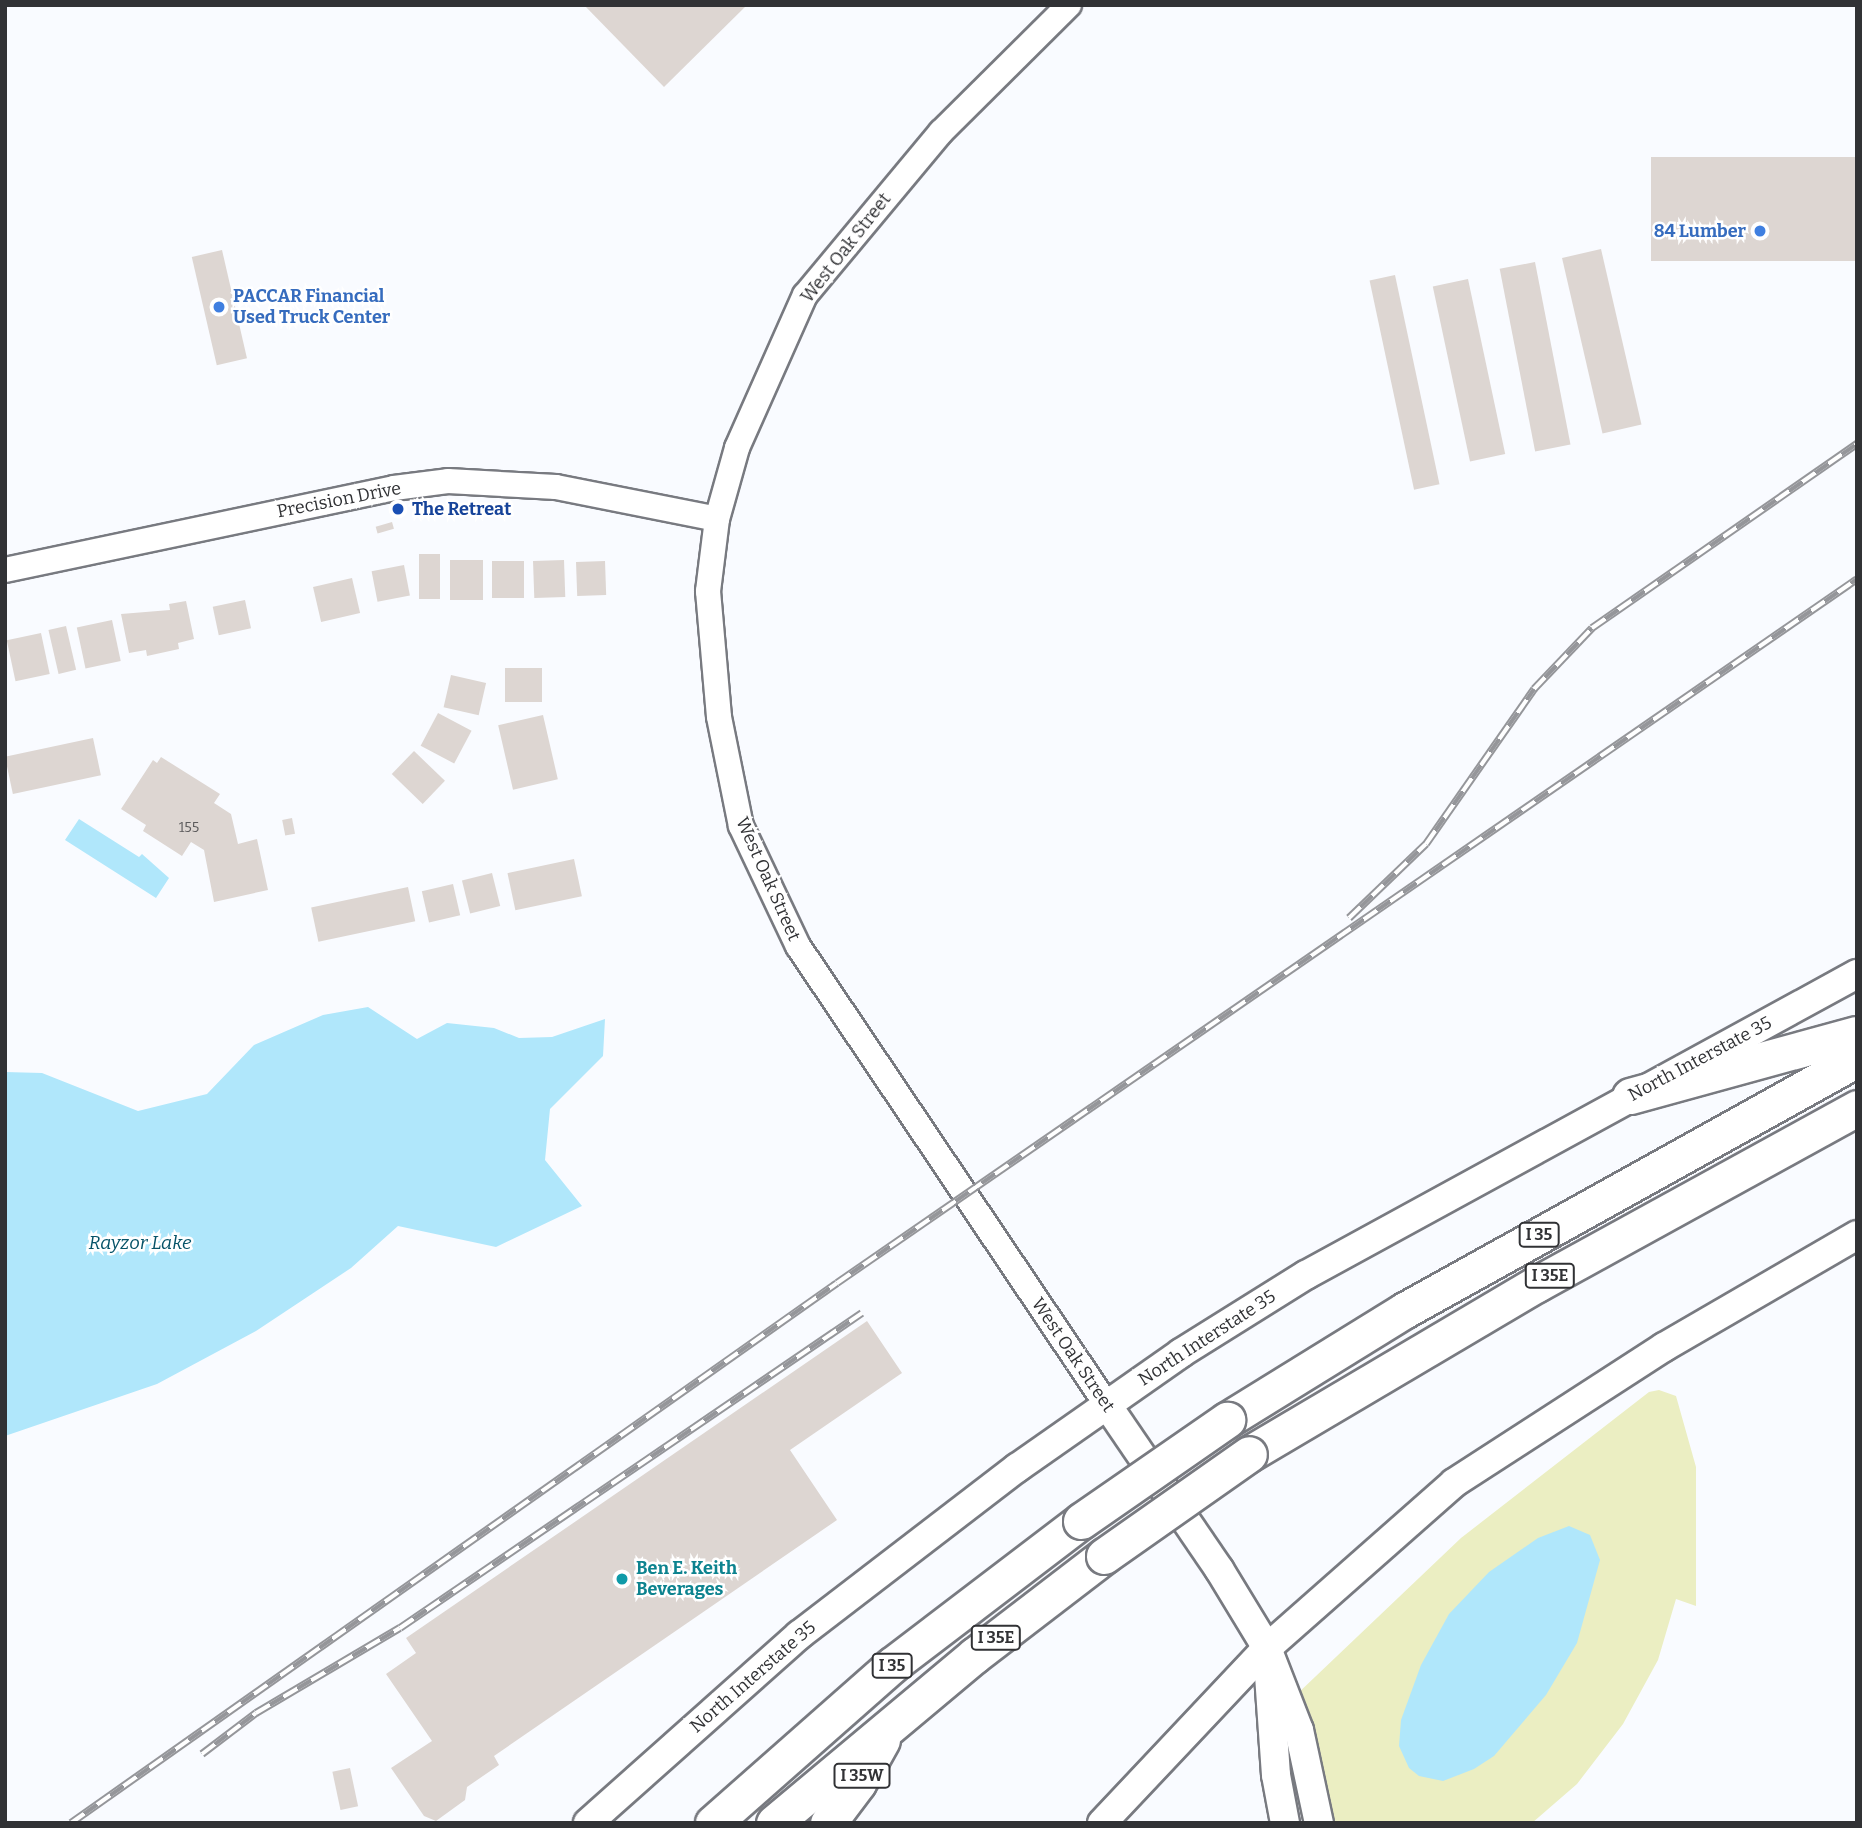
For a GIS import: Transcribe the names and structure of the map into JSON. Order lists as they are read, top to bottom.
{
  "streets": {
    "highway": ["I 35", "I 35E", "I 35W"],
    "main road": ["West Oak Street", "North Interstate 35"],
    "street": ["Precision Drive"]
  },
  "crossings": [
    ["West Oak Street", "Precision Drive"],
    ["West Oak Street", "North Interstate 35"],
    ["I 35E", "I 35W"]
  ],
  "water": ["Rayzor Lake"],
  "places": [
    "84 Lumber",
    "PACCAR Financial Used Truck Center",
    "The Retreat",
    "Ben E. Keith Beverages"
  ],
  "house_numbers": ["155"]
}
